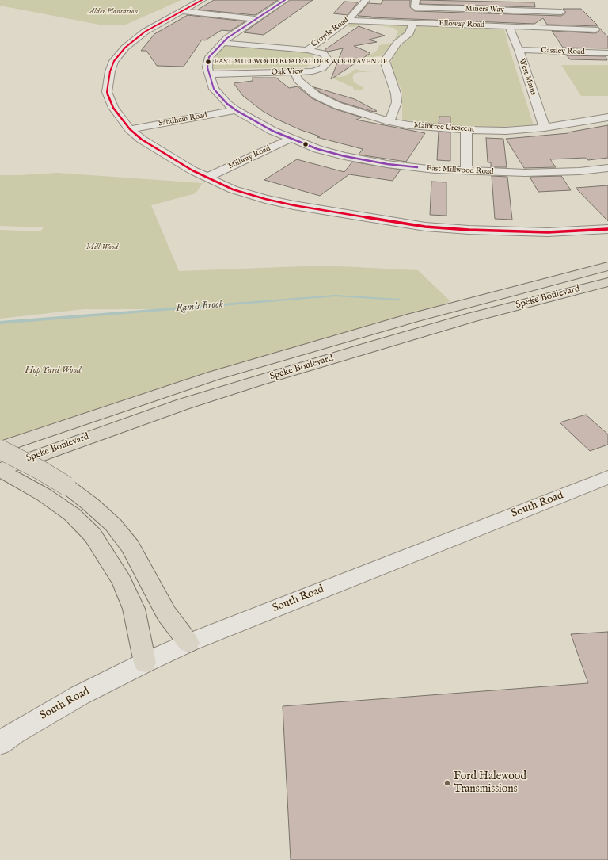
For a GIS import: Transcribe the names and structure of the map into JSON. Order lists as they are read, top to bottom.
{
  "streets": {
    "highway": ["Speke Boulevard"],
    "street": [
      "Miners Way",
      "Elloway Road",
      "Croyde Road",
      "Cassley Road",
      "Oak View",
      "West Mains",
      "Sandham Road",
      "Maintree Crescent",
      "Millway Road",
      "East Millwood Road",
      "South Road"
    ]
  },
  "crossings": [
    ["Elloway Road", "Croyde Road"],
    ["Elloway Road", "West Mains"],
    ["Croyde Road", "Oak View"],
    ["Cassley Road", "West Mains"],
    ["Oak View", "Maintree Crescent"],
    ["Oak View", "East Millwood Road"],
    ["West Mains", "Maintree Crescent"],
    ["Sandham Road", "East Millwood Road"],
    ["Millway Road", "East Millwood Road"]
  ],
  "water": ["Ram's Brook"],
  "parks": ["Alder Plantation", "Mill Wood", "Hop Yard Wood"],
  "places": ["EAST MILLWOOD ROAD/ALDER WOOD AVENUE", "Ford Halewood Transmissions"]
}
